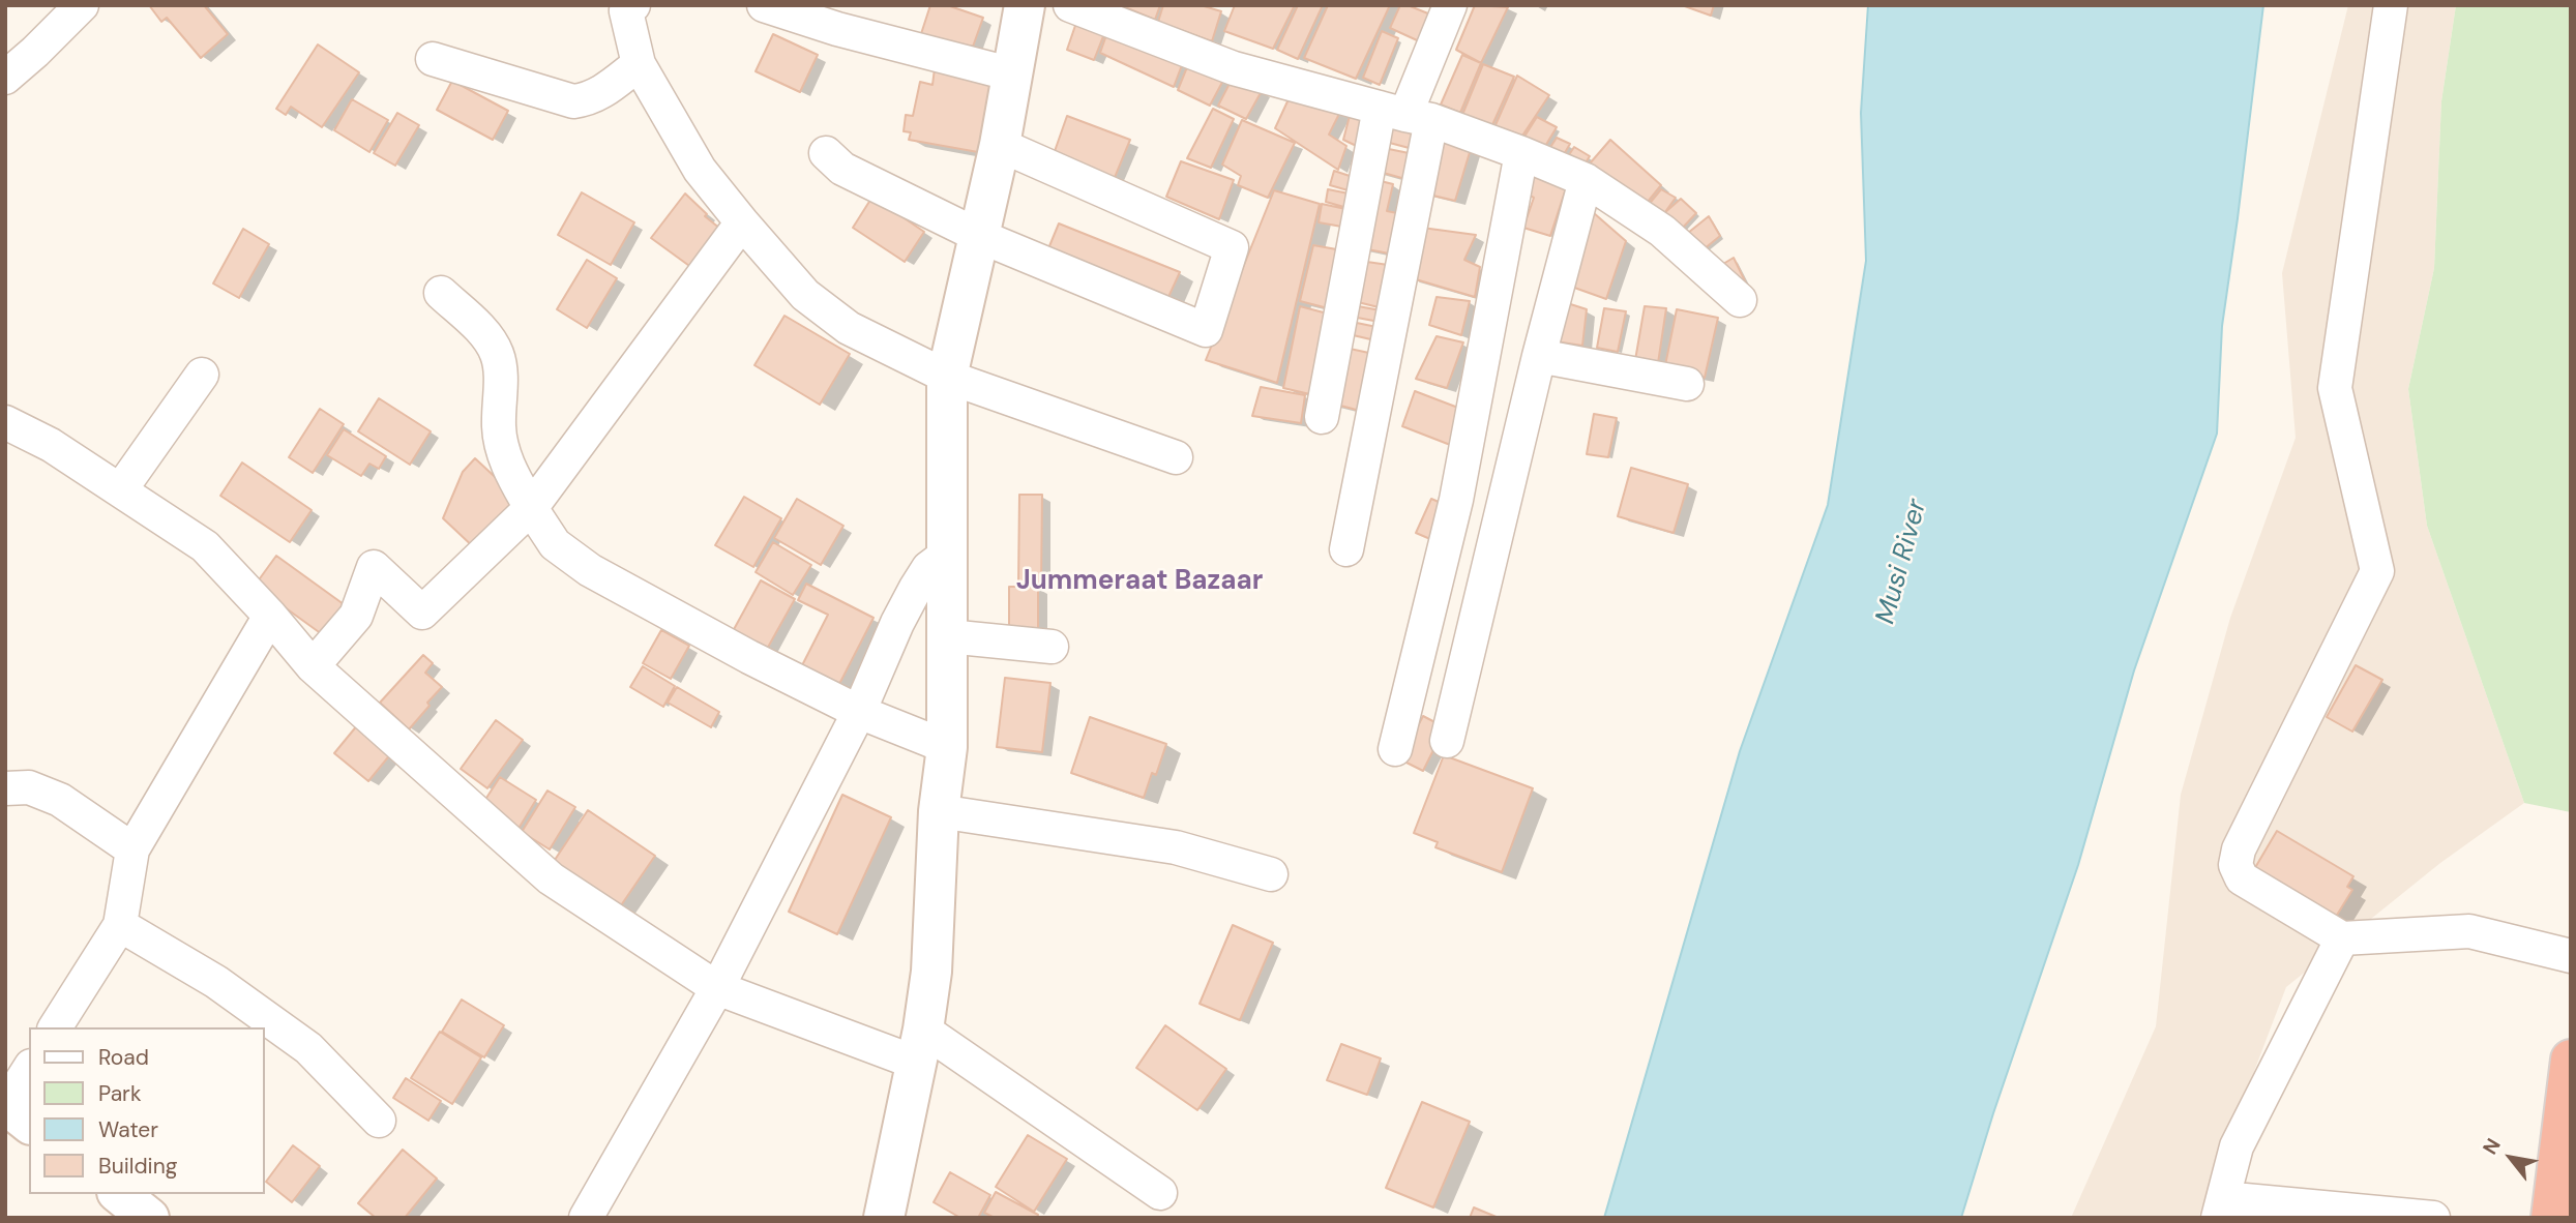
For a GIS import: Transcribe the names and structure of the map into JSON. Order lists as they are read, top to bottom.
{
  "districts": ["Jummeraat Bazaar"],
  "water": ["Musi River"],
  "legend": [
    "Road",
    "Park",
    "Water",
    "Building"
  ],
  "north": "top left"
}
